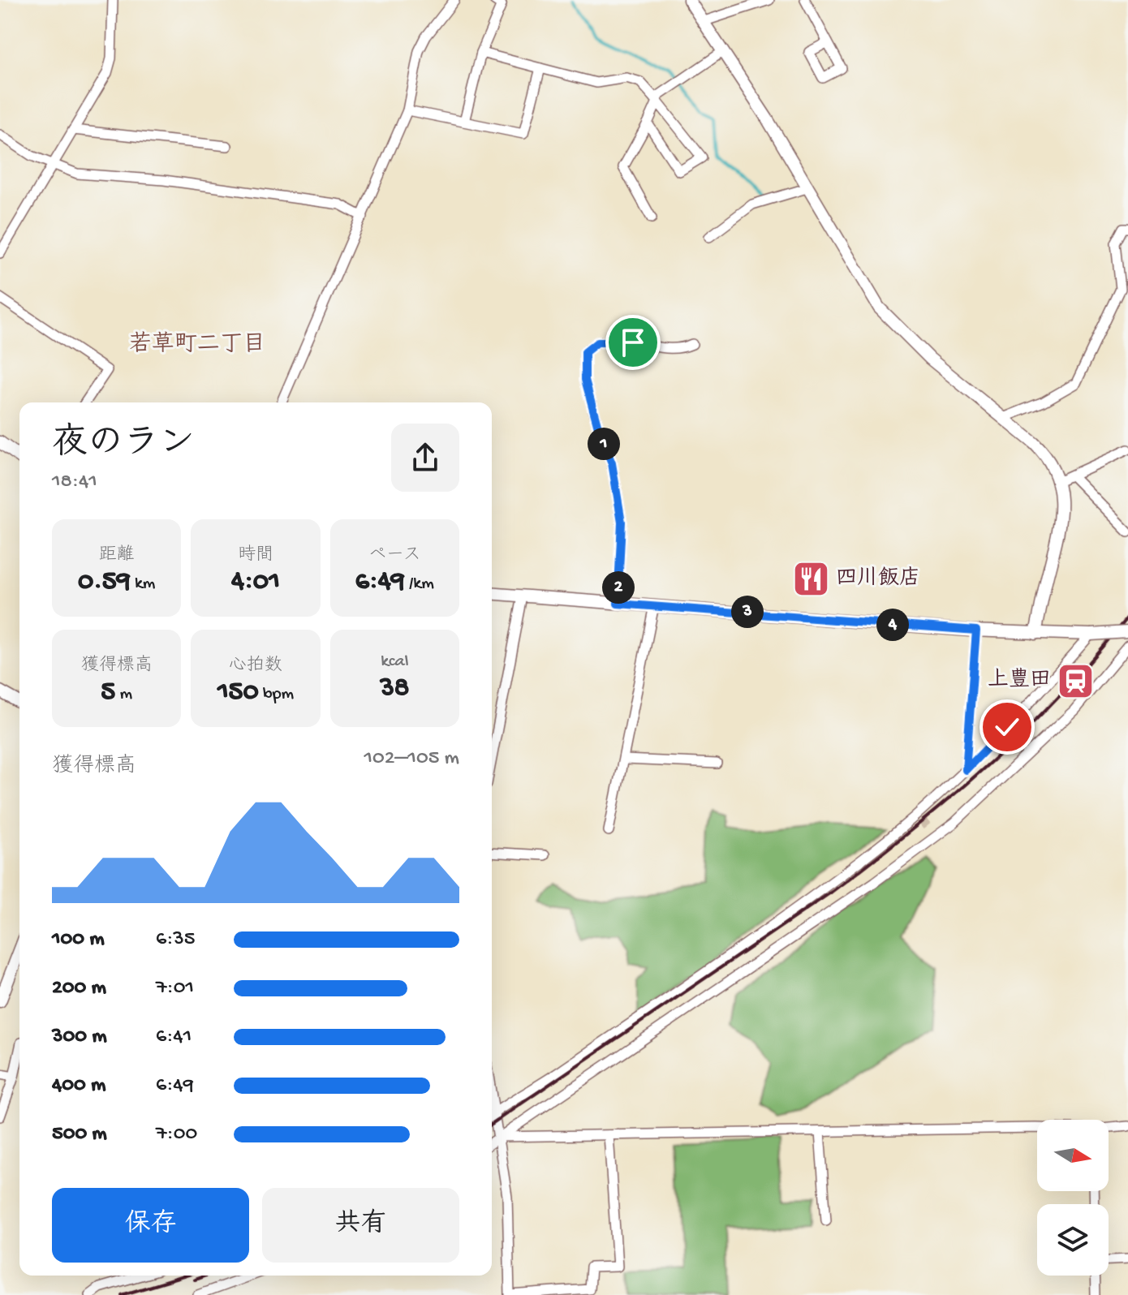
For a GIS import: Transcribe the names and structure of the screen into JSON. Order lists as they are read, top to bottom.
{
  "districts": ["若草町二丁目"],
  "places": {
    "restaurant": ["四川飯店"],
    "station": ["上豊田"]
  },
  "north": "right",
  "page": {
    "heading": ["夜のラン", "18:41"],
    "pins": [
      "1",
      "2",
      "3",
      "4"
    ],
    "stats": [
      ["距離", "0.59 km"],
      ["時間", "4:01"],
      ["ペース", "6:49 /km"],
      ["獲得標高", "5 m"],
      ["心拍数", "150 bpm"],
      ["kcal", "38"]
    ],
    "chart": ["獲得標高", "102–105 m"],
    "list": [
      {
        "name": "100 m",
        "note": "6:35"
      },
      {
        "name": "200 m",
        "note": "7:01"
      },
      {
        "name": "300 m",
        "note": "6:41"
      },
      {
        "name": "400 m",
        "note": "6:49"
      },
      {
        "name": "500 m",
        "note": "7:00"
      }
    ],
    "buttons": ["保存", "共有"]
  }
}
